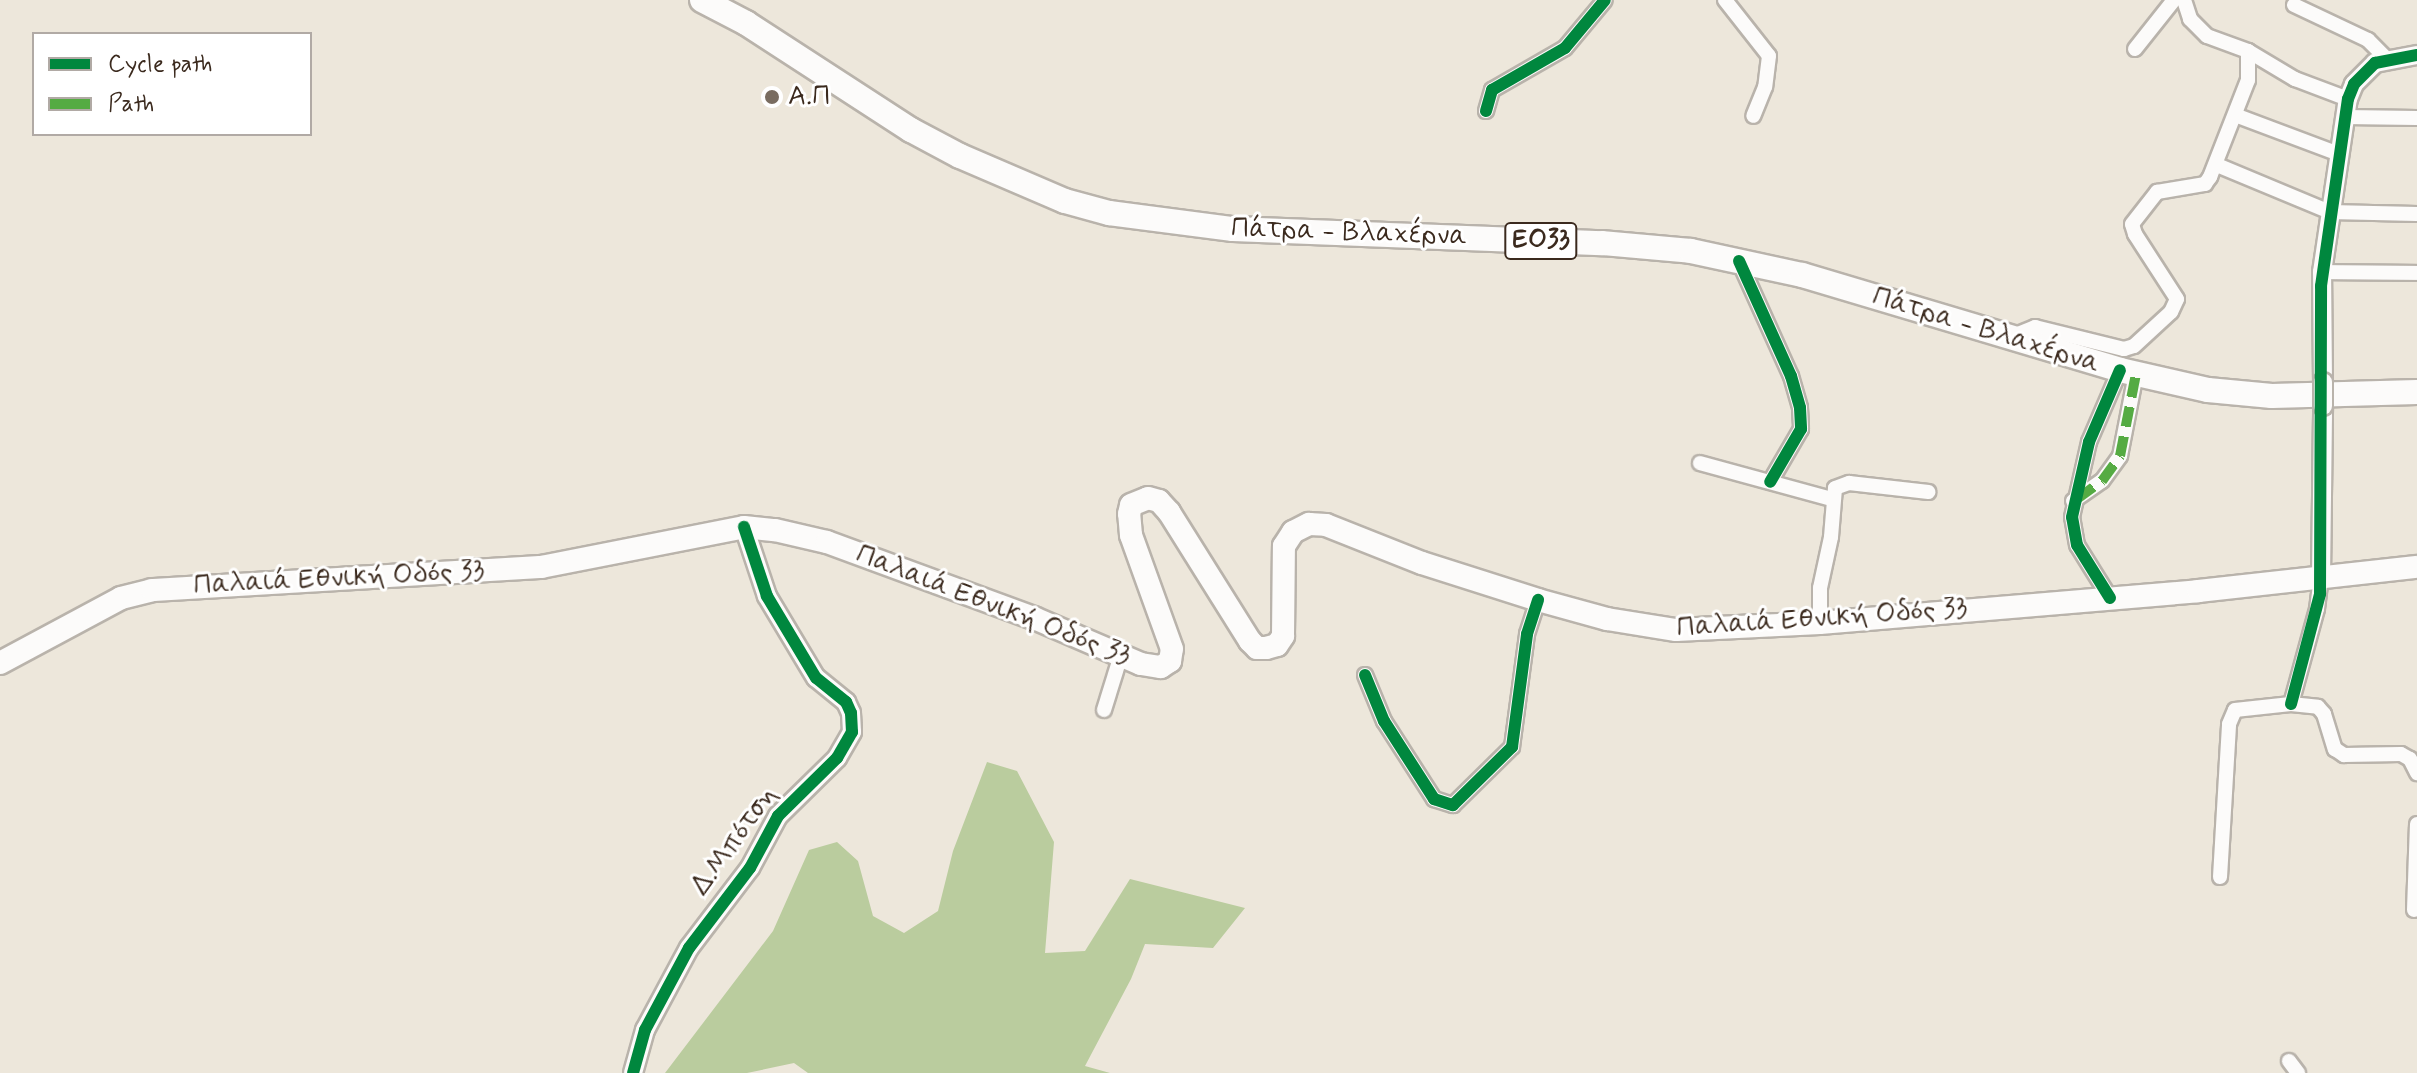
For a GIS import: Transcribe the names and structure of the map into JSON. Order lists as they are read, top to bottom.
{
  "streets": {
    "main road": ["Πάτρα - Βλαχέρνα", "ΕΟ33", "Παλαιά Εθνική Οδός 33"],
    "street": ["Δ.Μπότση"]
  },
  "crossings": [
    ["Παλαιά Εθνική Οδός 33", "Δ.Μπότση"]
  ],
  "places": ["Α.Π"],
  "legend": ["Cycle path", "Path"]
}
